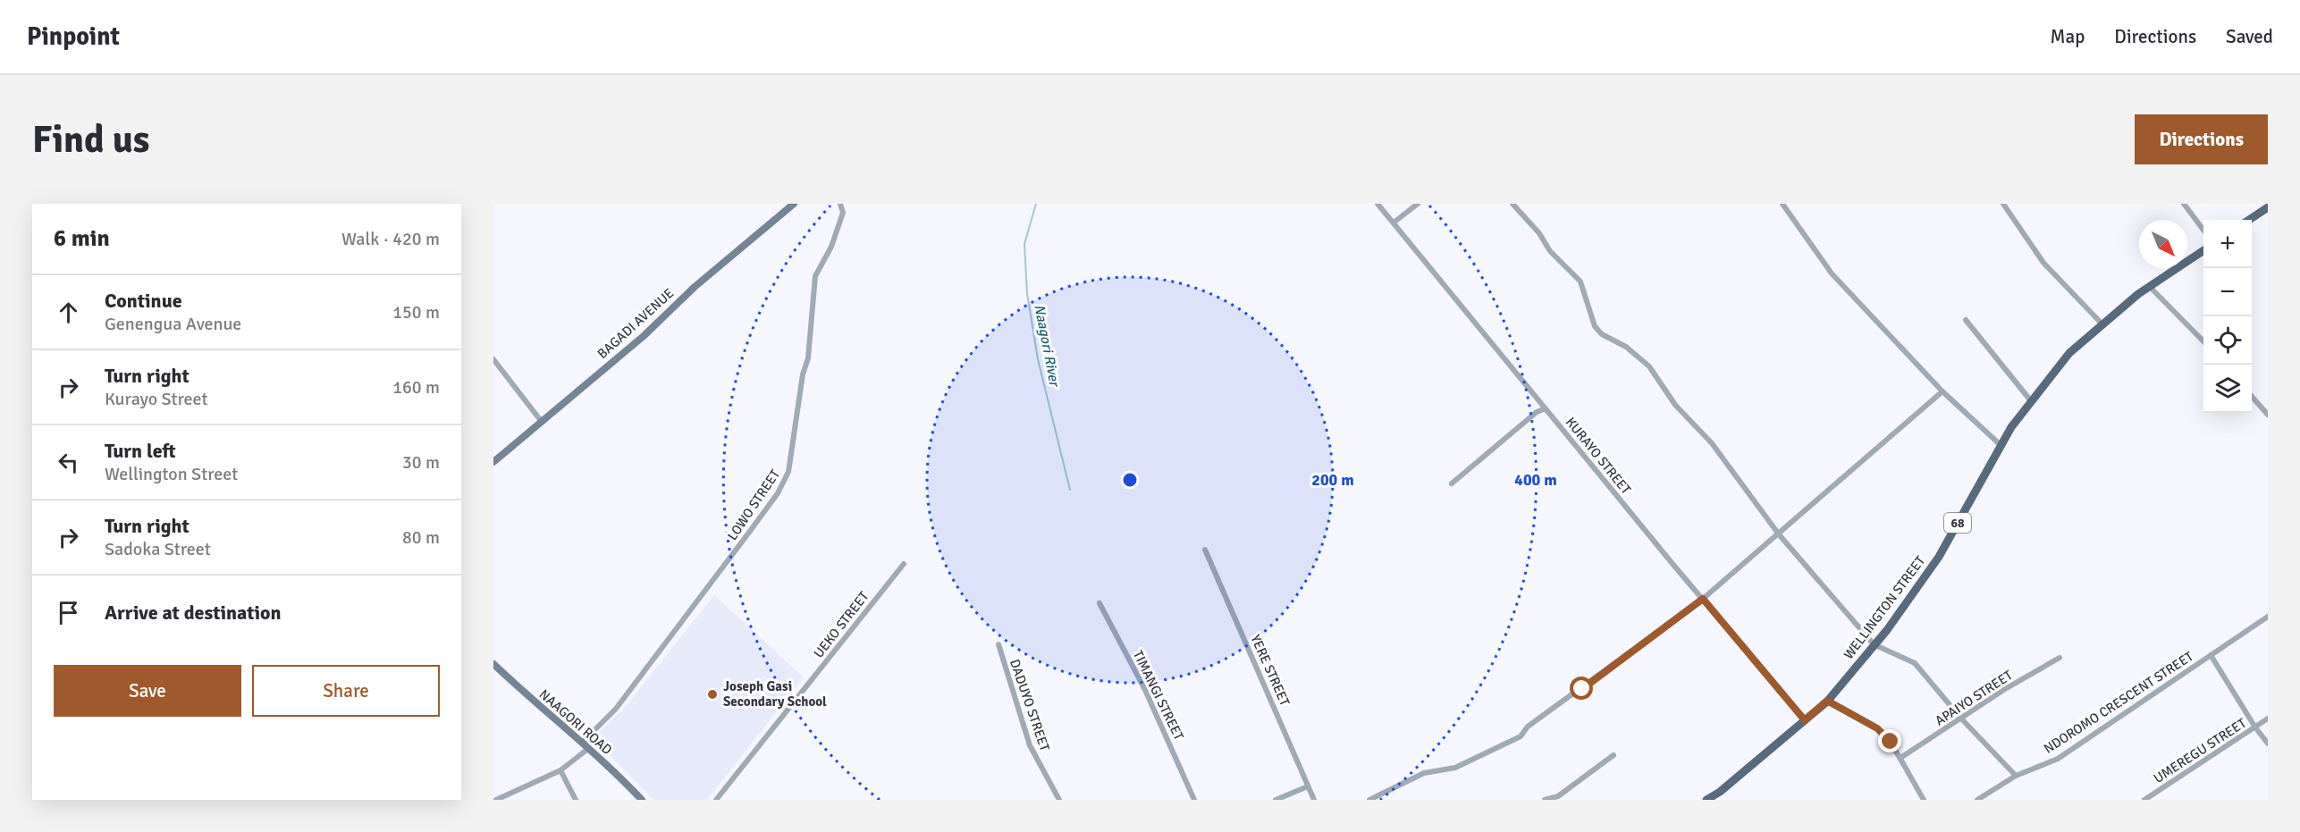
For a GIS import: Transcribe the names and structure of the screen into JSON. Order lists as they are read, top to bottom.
{
  "streets": {
    "main road": ["68", "WELLINGTON STREET"],
    "street": [
      "BAGADI AVENUE",
      "KURAYO STREET",
      "LOWO STREET",
      "UEKO STREET",
      "YERE STREET",
      "TIMANGI STREET",
      "APAIYO STREET",
      "NDOROMO CRESCENT STREET",
      "DADUYO STREET",
      "NAAGORI ROAD",
      "UMEREGU STREET"
    ]
  },
  "crossings": [
    ["KURAYO STREET", "WELLINGTON STREET"],
    ["LOWO STREET", "NAAGORI ROAD"]
  ],
  "water": ["Naagori River"],
  "places": ["Joseph Gasi Secondary School"],
  "north": "bottom right",
  "page": {
    "header": "Pinpoint",
    "nav": ["Map", "Directions", "Saved"],
    "buttons": [
      "Directions",
      ["Save", "Share"]
    ],
    "title": "Find us",
    "heading": ["6 min", "Walk · 420 m"],
    "map_buttons": ["+", "−"],
    "list": [
      ["Continue", "Genengua Avenue", "150 m"],
      ["Turn right", "Kurayo Street", "160 m"],
      ["Turn left", "Wellington Street", "30 m"],
      ["Turn right", "Sadoka Street", "80 m"],
      "Arrive at destination"
    ]
  },
  "rings": ["200 m", "400 m"]
}
